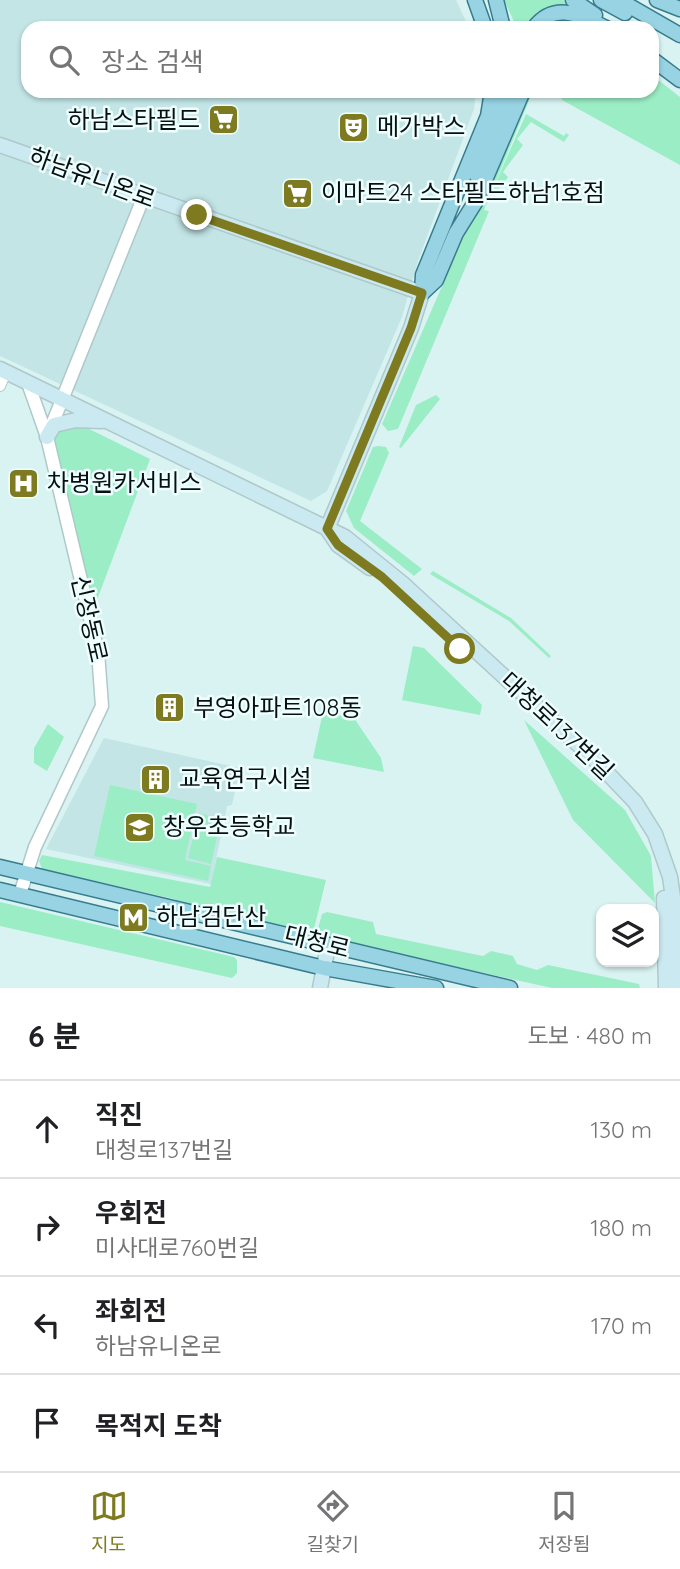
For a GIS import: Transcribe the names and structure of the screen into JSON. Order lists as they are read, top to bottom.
{
  "streets": {
    "main road": ["하남유니온로", "대청로137번길", "대청로"],
    "street": ["신장동로"]
  },
  "crossings": [
    ["신장동로", "대청로"]
  ],
  "places": {
    "supermarket": ["하남스타필드", "이마트24 스타필드하남1호점"],
    "theatre": ["메가박스"],
    "hospital": ["차병원카서비스"],
    "building": ["부영아파트108동", "교육연구시설"],
    "school or university": ["창우초등학교"],
    "metro station": ["하남검단산"]
  },
  "page": {
    "search": "장소 검색",
    "heading": ["6 분", "도보 · 480 m"],
    "list": [
      ["직진", "대청로137번길", "130 m"],
      ["우회전", "미사대로760번길", "180 m"],
      ["좌회전", "하남유니온로", "170 m"],
      "목적지 도착"
    ],
    "nav": ["지도", "길찾기", "저장됨"]
  }
}
